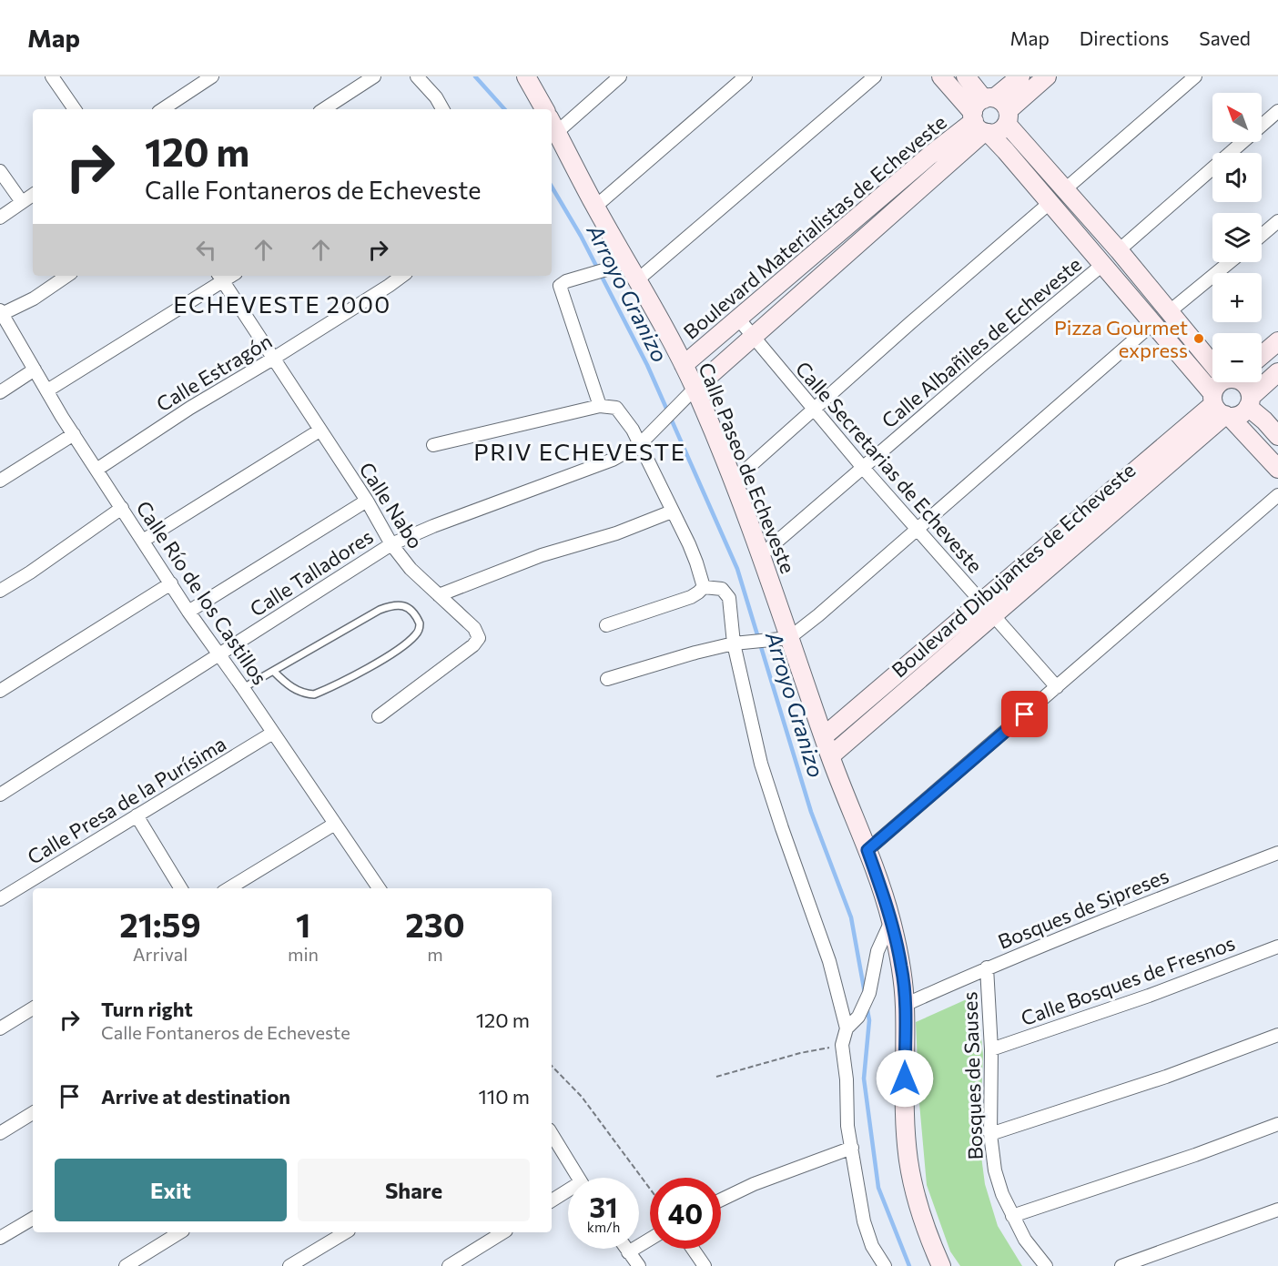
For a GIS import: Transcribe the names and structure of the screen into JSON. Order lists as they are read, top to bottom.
{
  "streets": {
    "street": [
      "Boulevard Materialistas de Echeveste",
      "Calle Albañiles de Echeveste",
      "Calle Estragón",
      "Calle Secretarias de Echeveste",
      "Calle Paseo de Echeveste",
      "Calle Nabo",
      "Boulevard Dibujantes de Echeveste",
      "Calle Talladores",
      "Calle Río de los Castillos",
      "Calle Presa de la Purísima",
      "Bosques de Sipreses",
      "Calle Bosques de Fresnos",
      "Bosques de Sauses"
    ]
  },
  "crossings": [
    ["Boulevard Materialistas de Echeveste", "Calle Secretarias de Echeveste"],
    ["Boulevard Materialistas de Echeveste", "Calle Paseo de Echeveste"],
    ["Boulevard Materialistas de Echeveste", "Calle Talladores"],
    ["Calle Albañiles de Echeveste", "Calle Secretarias de Echeveste"],
    ["Calle Albañiles de Echeveste", "Calle Paseo de Echeveste"],
    ["Calle Estragón", "Calle Nabo"],
    ["Calle Estragón", "Calle Río de los Castillos"],
    ["Calle Secretarias de Echeveste", "Boulevard Dibujantes de Echeveste"],
    ["Calle Paseo de Echeveste", "Boulevard Dibujantes de Echeveste"],
    ["Calle Paseo de Echeveste", "Bosques de Sipreses"],
    ["Calle Nabo", "Calle Talladores"],
    ["Calle Talladores", "Calle Río de los Castillos"],
    ["Calle Río de los Castillos", "Calle Presa de la Purísima"],
    ["Bosques de Sipreses", "Bosques de Sauses"],
    ["Calle Bosques de Fresnos", "Bosques de Sauses"]
  ],
  "districts": ["ECHEVESTE 2000", "PRIV ECHEVESTE"],
  "water": ["Arroyo Granizo"],
  "places": ["Pizza Gourmet express"],
  "north": "top left",
  "page": {
    "header": "Map",
    "nav": ["Map", "Directions", "Saved"],
    "map_buttons": ["+", "−"],
    "turn": ["120 m", "Calle Fontaneros de Echeveste"],
    "eta": [
      "21:59",
      "Arrival",
      "1",
      "min",
      "230",
      "m"
    ],
    "list": [
      {
        "name": "Turn right",
        "note": "Calle Fontaneros de Echeveste",
        "value": "120 m"
      },
      {
        "name": "Arrive at destination",
        "value": "110 m"
      }
    ],
    "buttons": ["Exit", "Share"],
    "speed": "31 km/h",
    "limit": "40"
  }
}
